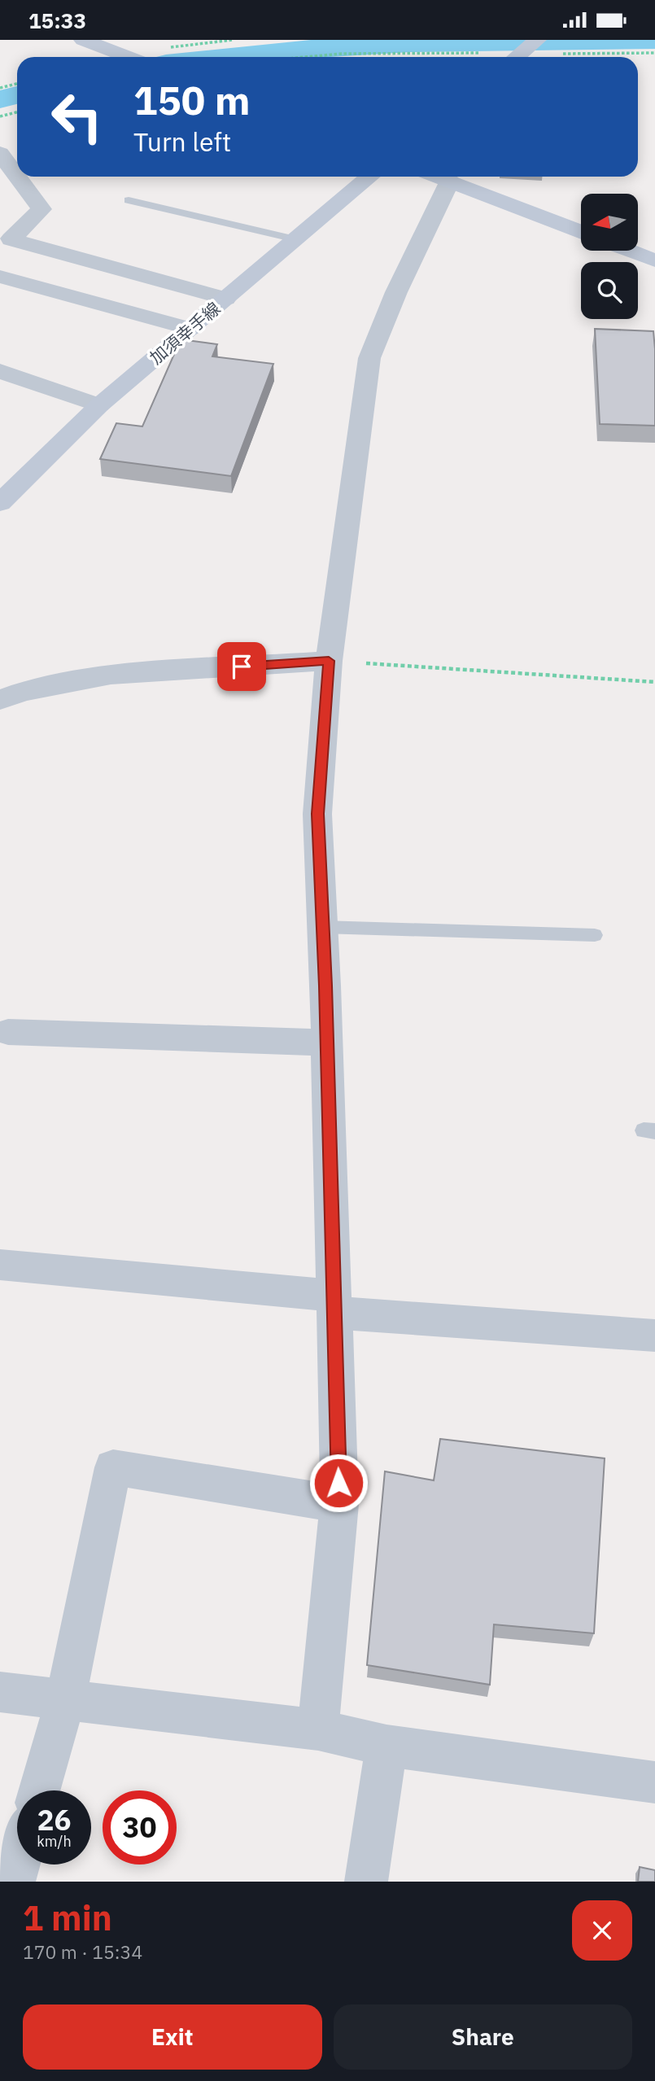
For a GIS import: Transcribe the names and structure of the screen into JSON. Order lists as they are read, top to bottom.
{
  "streets": {
    "main road": ["加須幸手線"]
  },
  "north": "left",
  "page": {
    "status": "15:33",
    "turn": ["150 m", "Turn left"],
    "speed": "26 km/h",
    "limit": "30",
    "heading": ["1 min", "170 m · 15:34"],
    "buttons": ["Exit", "Share"]
  }
}
